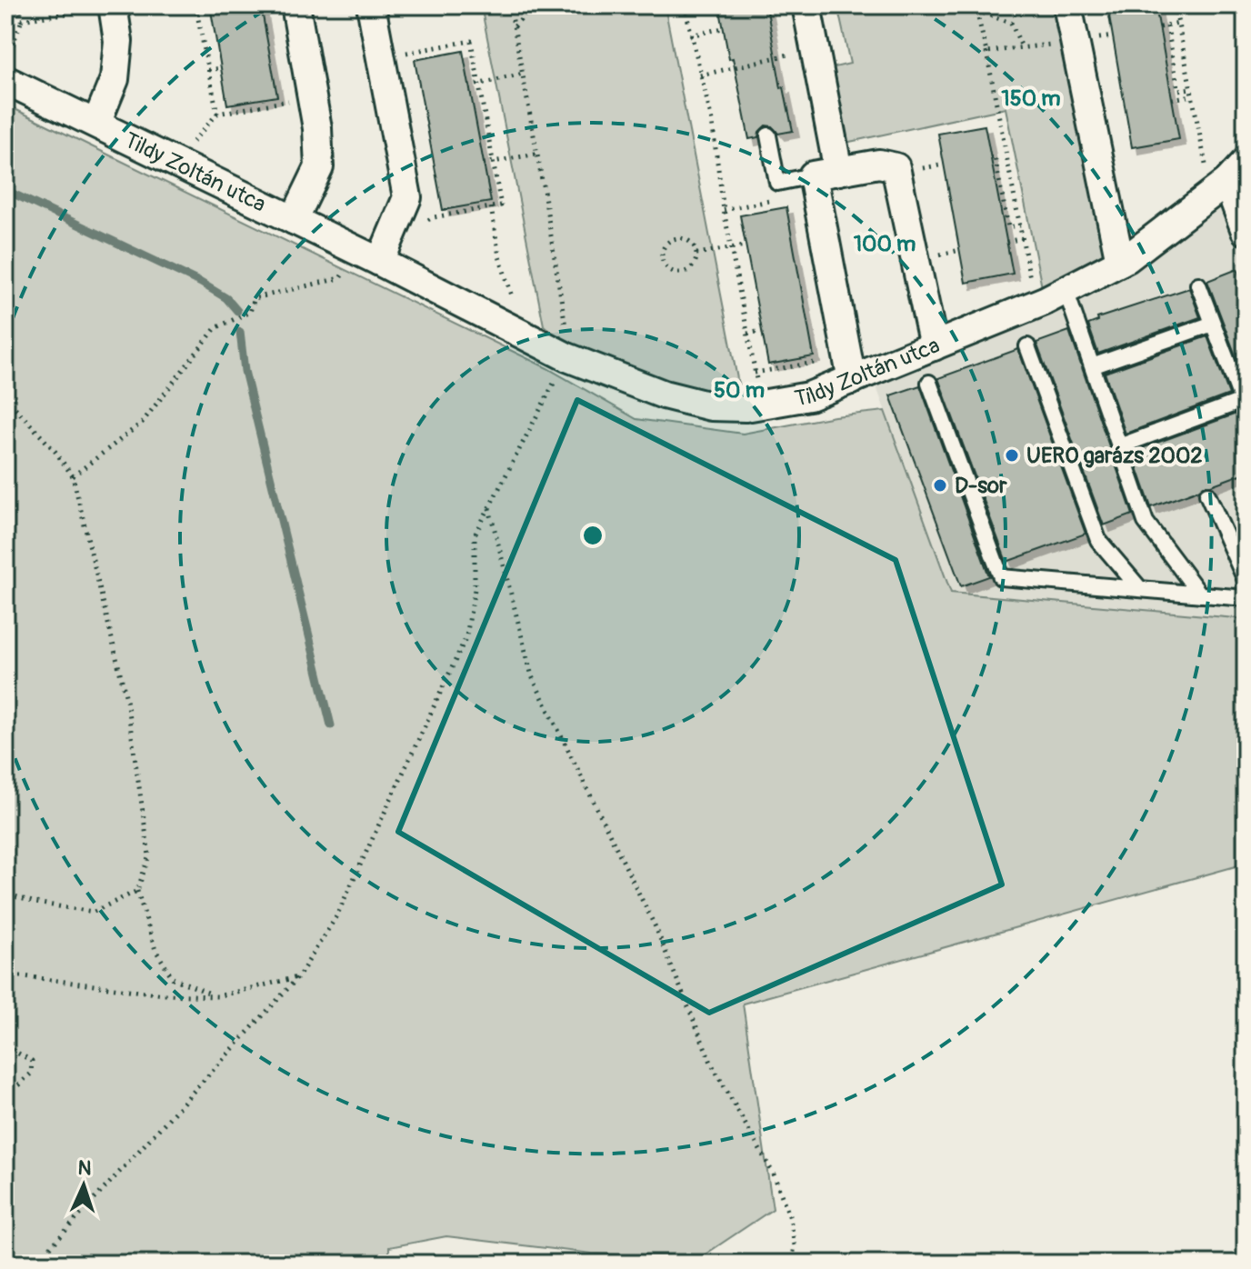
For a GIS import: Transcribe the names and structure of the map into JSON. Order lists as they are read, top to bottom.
{
  "streets": {
    "street": ["Tildy Zoltán utca"]
  },
  "places": ["UERO garázs 2002", "D-sor"],
  "north": "top",
  "rings": ["150 m", "100 m", "50 m"]
}
